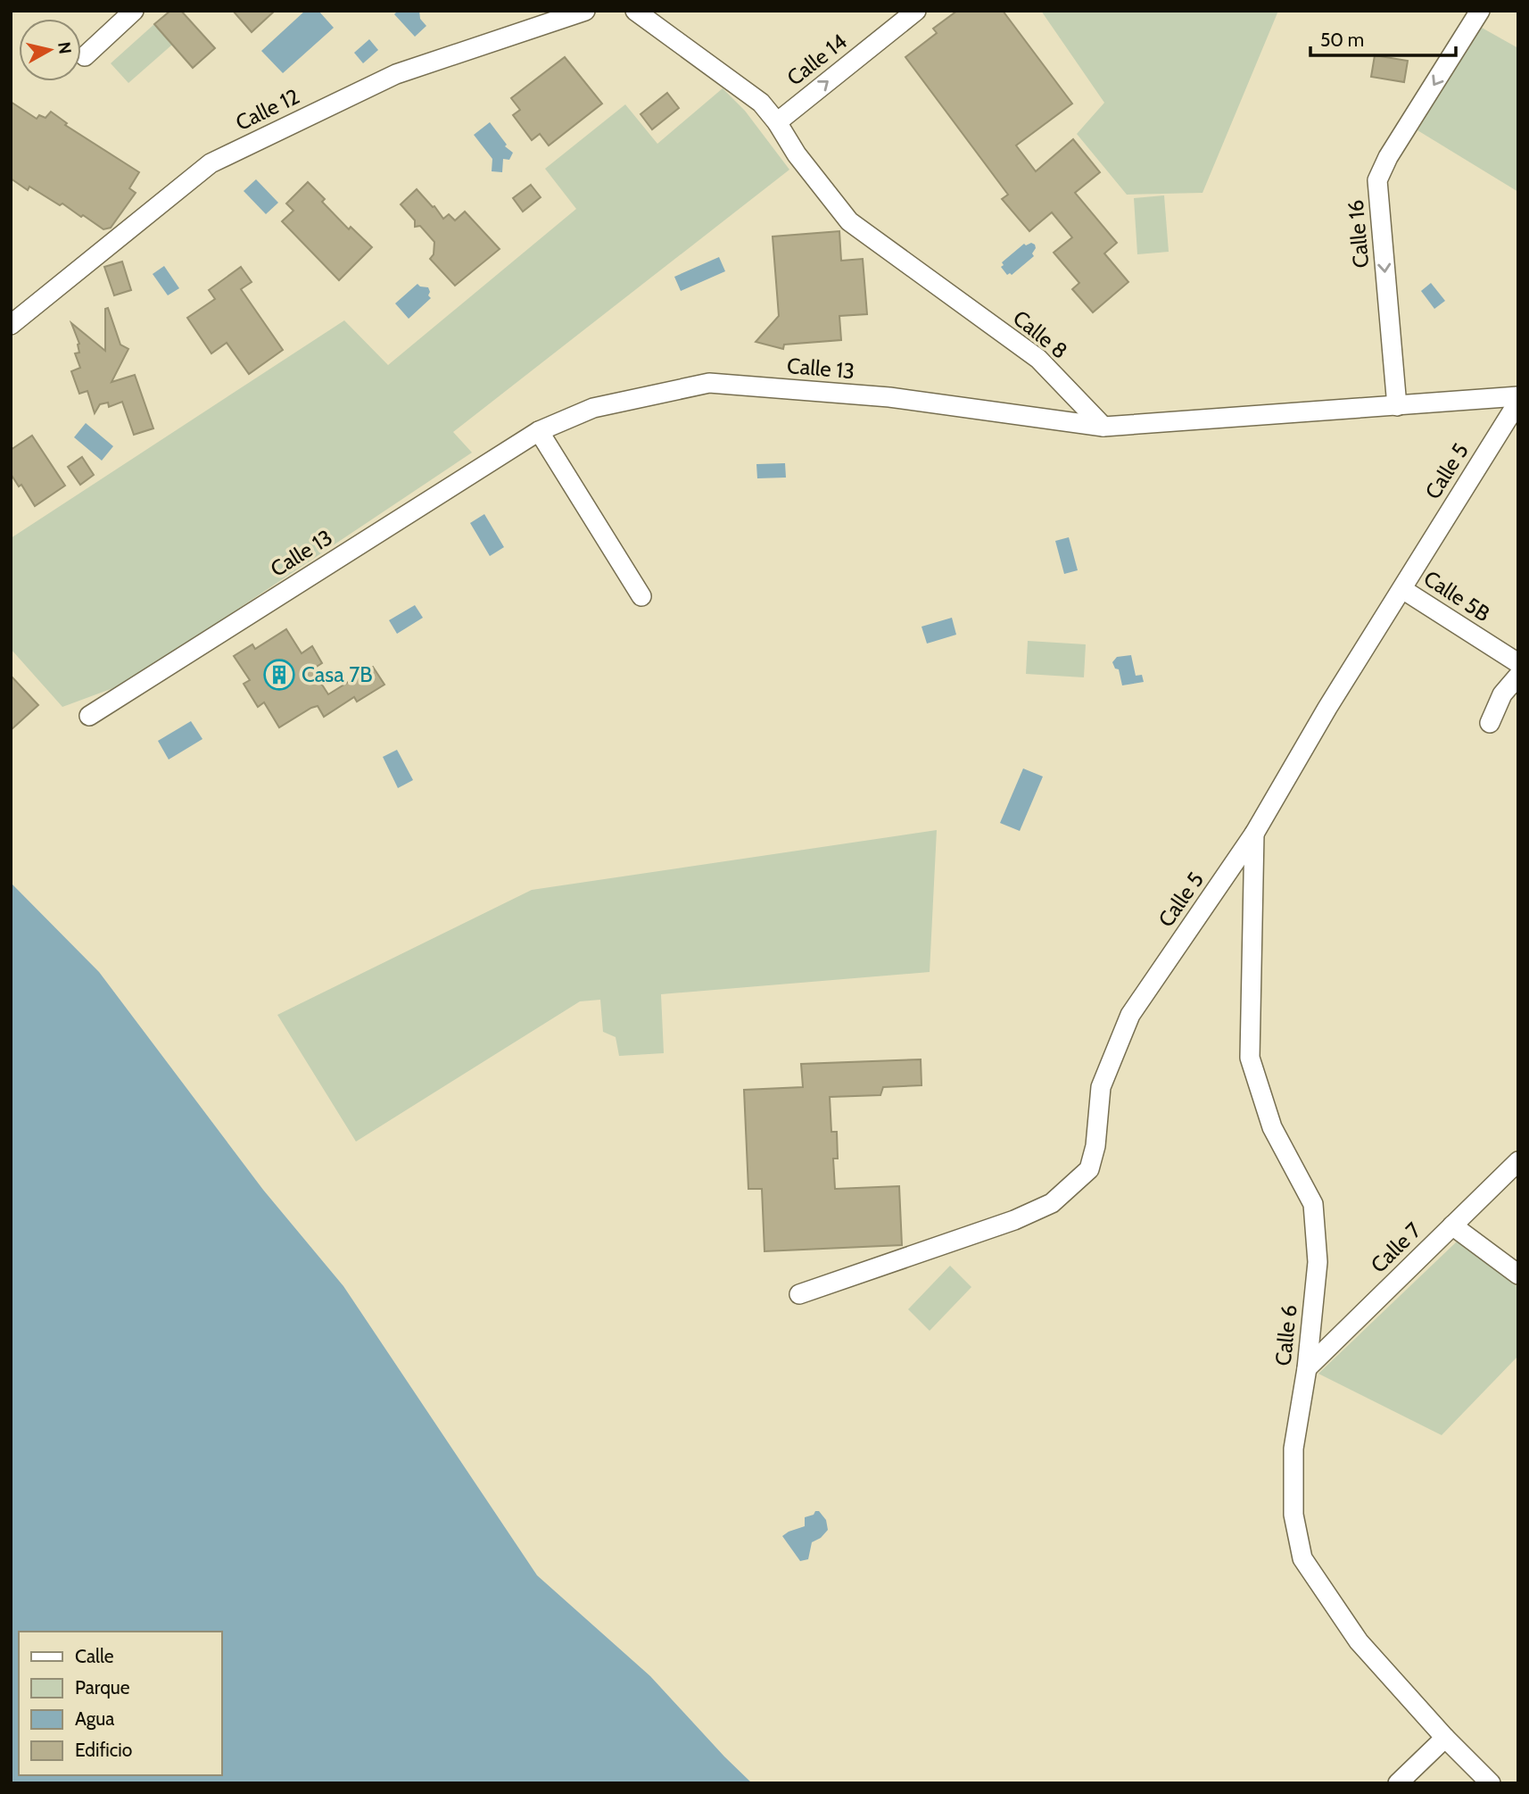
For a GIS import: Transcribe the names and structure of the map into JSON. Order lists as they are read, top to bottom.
{
  "streets": {
    "street": [
      "Calle 14",
      "Calle 12",
      "Calle 16",
      "Calle 8",
      "Calle 13",
      "Calle 5",
      "Calle 5B",
      "Calle 7",
      "Calle 6"
    ]
  },
  "crossings": [
    ["Calle 14", "Calle 8"],
    ["Calle 8", "Calle 13"],
    ["Calle 5", "Calle 5B"],
    ["Calle 5", "Calle 6"],
    ["Calle 7", "Calle 6"]
  ],
  "one_way": ["Calle 14", "Calle 16"],
  "places": {
    "building": ["Casa 7B"]
  },
  "legend": [
    "Calle",
    "Parque",
    "Agua",
    "Edificio"
  ],
  "scale_bar": "50 m",
  "north": "right"
}
